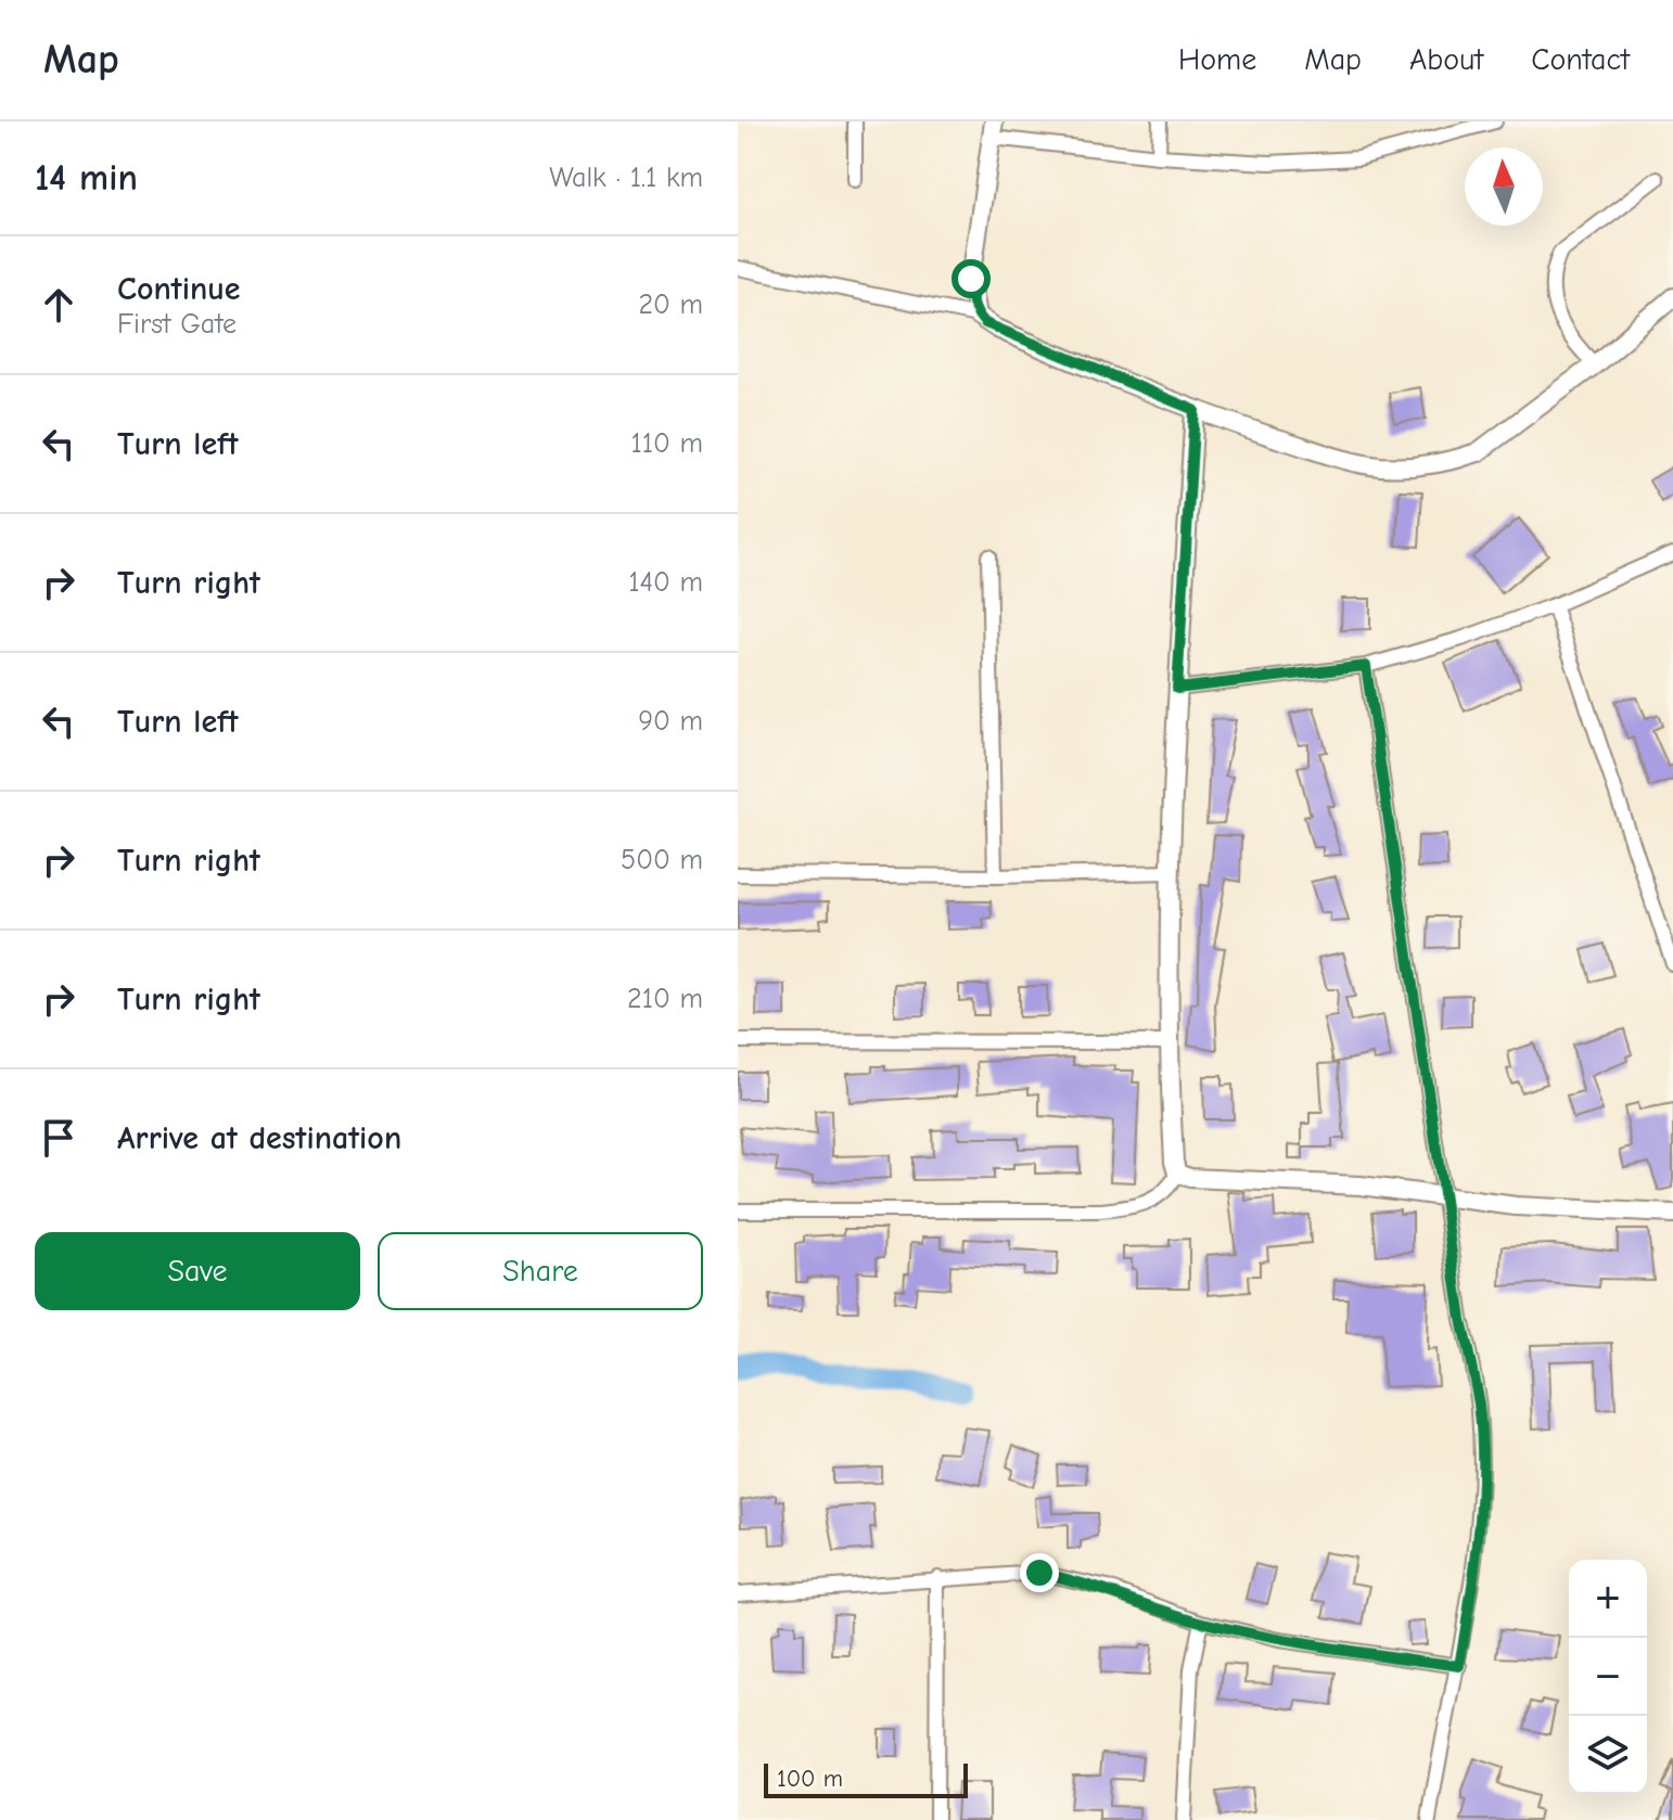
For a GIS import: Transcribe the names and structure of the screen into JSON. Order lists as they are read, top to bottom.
{
  "scale_bar": "100 m",
  "north": "top",
  "page": {
    "header": "Map",
    "nav": [
      "Home",
      "Map",
      "About",
      "Contact"
    ],
    "heading": ["14 min", "Walk · 1.1 km"],
    "list": [
      ["Continue", "First Gate", "20 m"],
      ["Turn left", "110 m"],
      ["Turn right", "140 m"],
      ["Turn left", "90 m"],
      ["Turn right", "500 m"],
      ["Turn right", "210 m"],
      "Arrive at destination"
    ],
    "buttons": ["Save", "Share"],
    "map_buttons": ["+", "−"],
    "scale": "100 m"
  }
}
